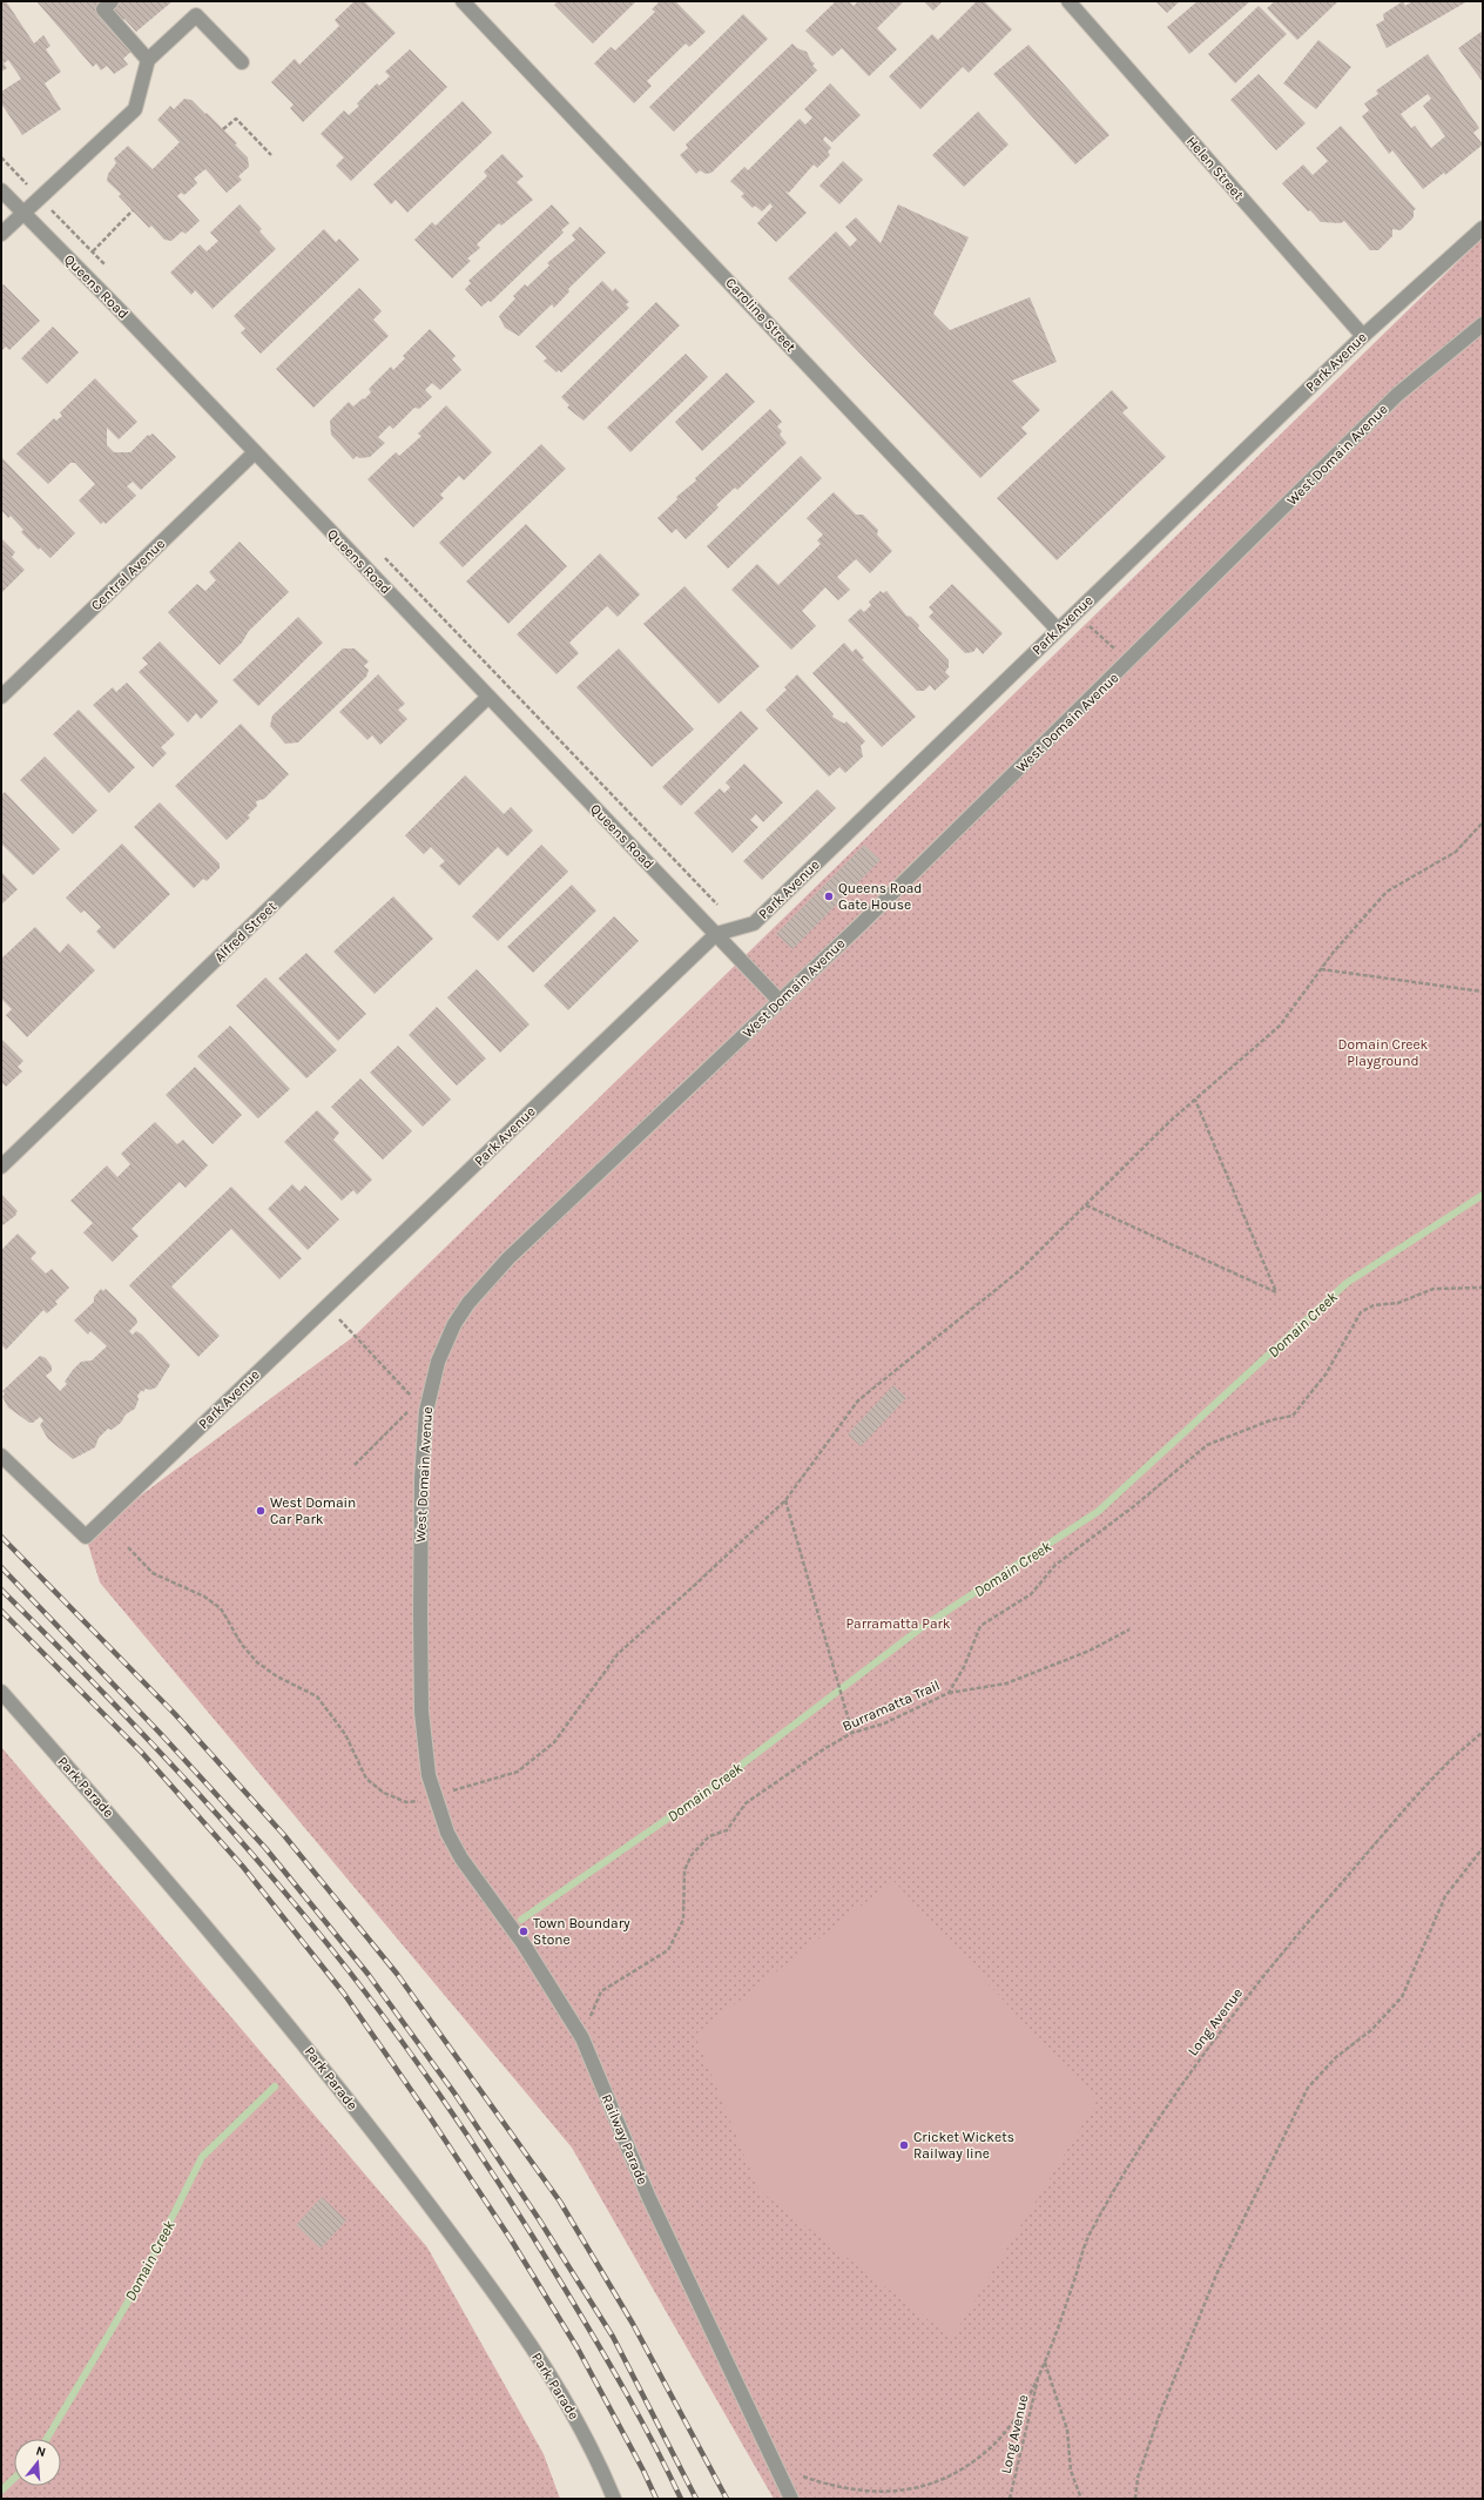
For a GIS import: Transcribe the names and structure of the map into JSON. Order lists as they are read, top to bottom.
{
  "streets": {
    "street": [
      "Helen Street",
      "Queens Road",
      "Caroline Street",
      "Park Avenue",
      "West Domain Avenue",
      "Central Avenue",
      "Alfred Street",
      "Park Parade",
      "Railway Parade"
    ],
    "path": ["Burramatta Trail", "Long Avenue"]
  },
  "crossings": [
    ["Helen Street", "Park Avenue"],
    ["Queens Road", "Park Avenue"],
    ["Queens Road", "West Domain Avenue"],
    ["Queens Road", "Central Avenue"],
    ["Queens Road", "Alfred Street"],
    ["Caroline Street", "Park Avenue"],
    ["West Domain Avenue", "Railway Parade"],
    ["Burramatta Trail", "Railway Parade"]
  ],
  "water": ["Domain Creek"],
  "parks": ["Domain Creek Playground", "Parramatta Park"],
  "places": [
    "Queens Road Gate House",
    "West Domain Car Park",
    "Town Boundary Stone",
    "Cricket Wickets Railway line"
  ],
  "north": "top"
}
